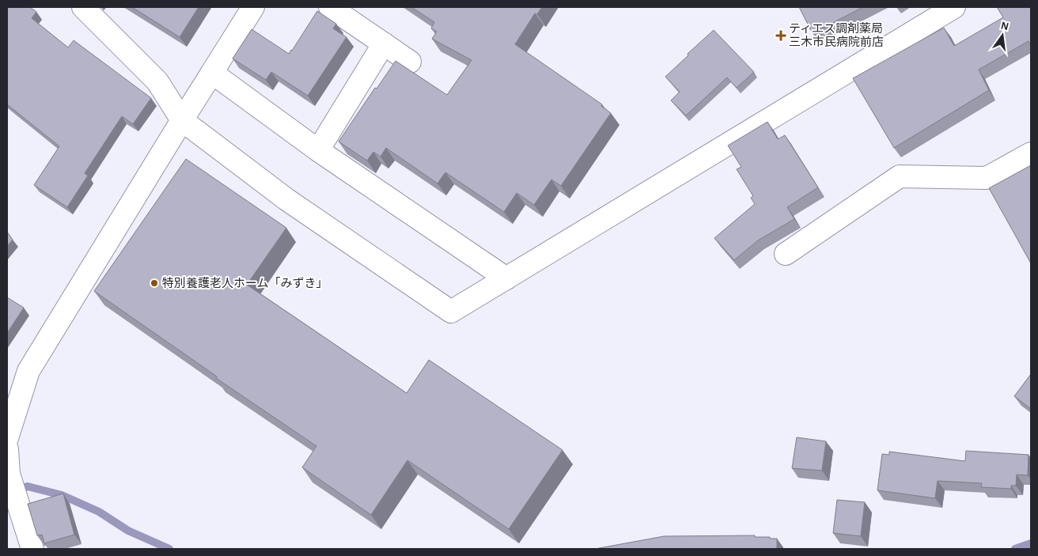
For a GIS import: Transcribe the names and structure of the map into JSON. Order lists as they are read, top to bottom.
{
  "places": {
    "health": ["ティエス調剤薬局 三木市民病院前店"],
    "other": ["特別養護老人ホーム「みずき」"]
  },
  "north": "top"
}
